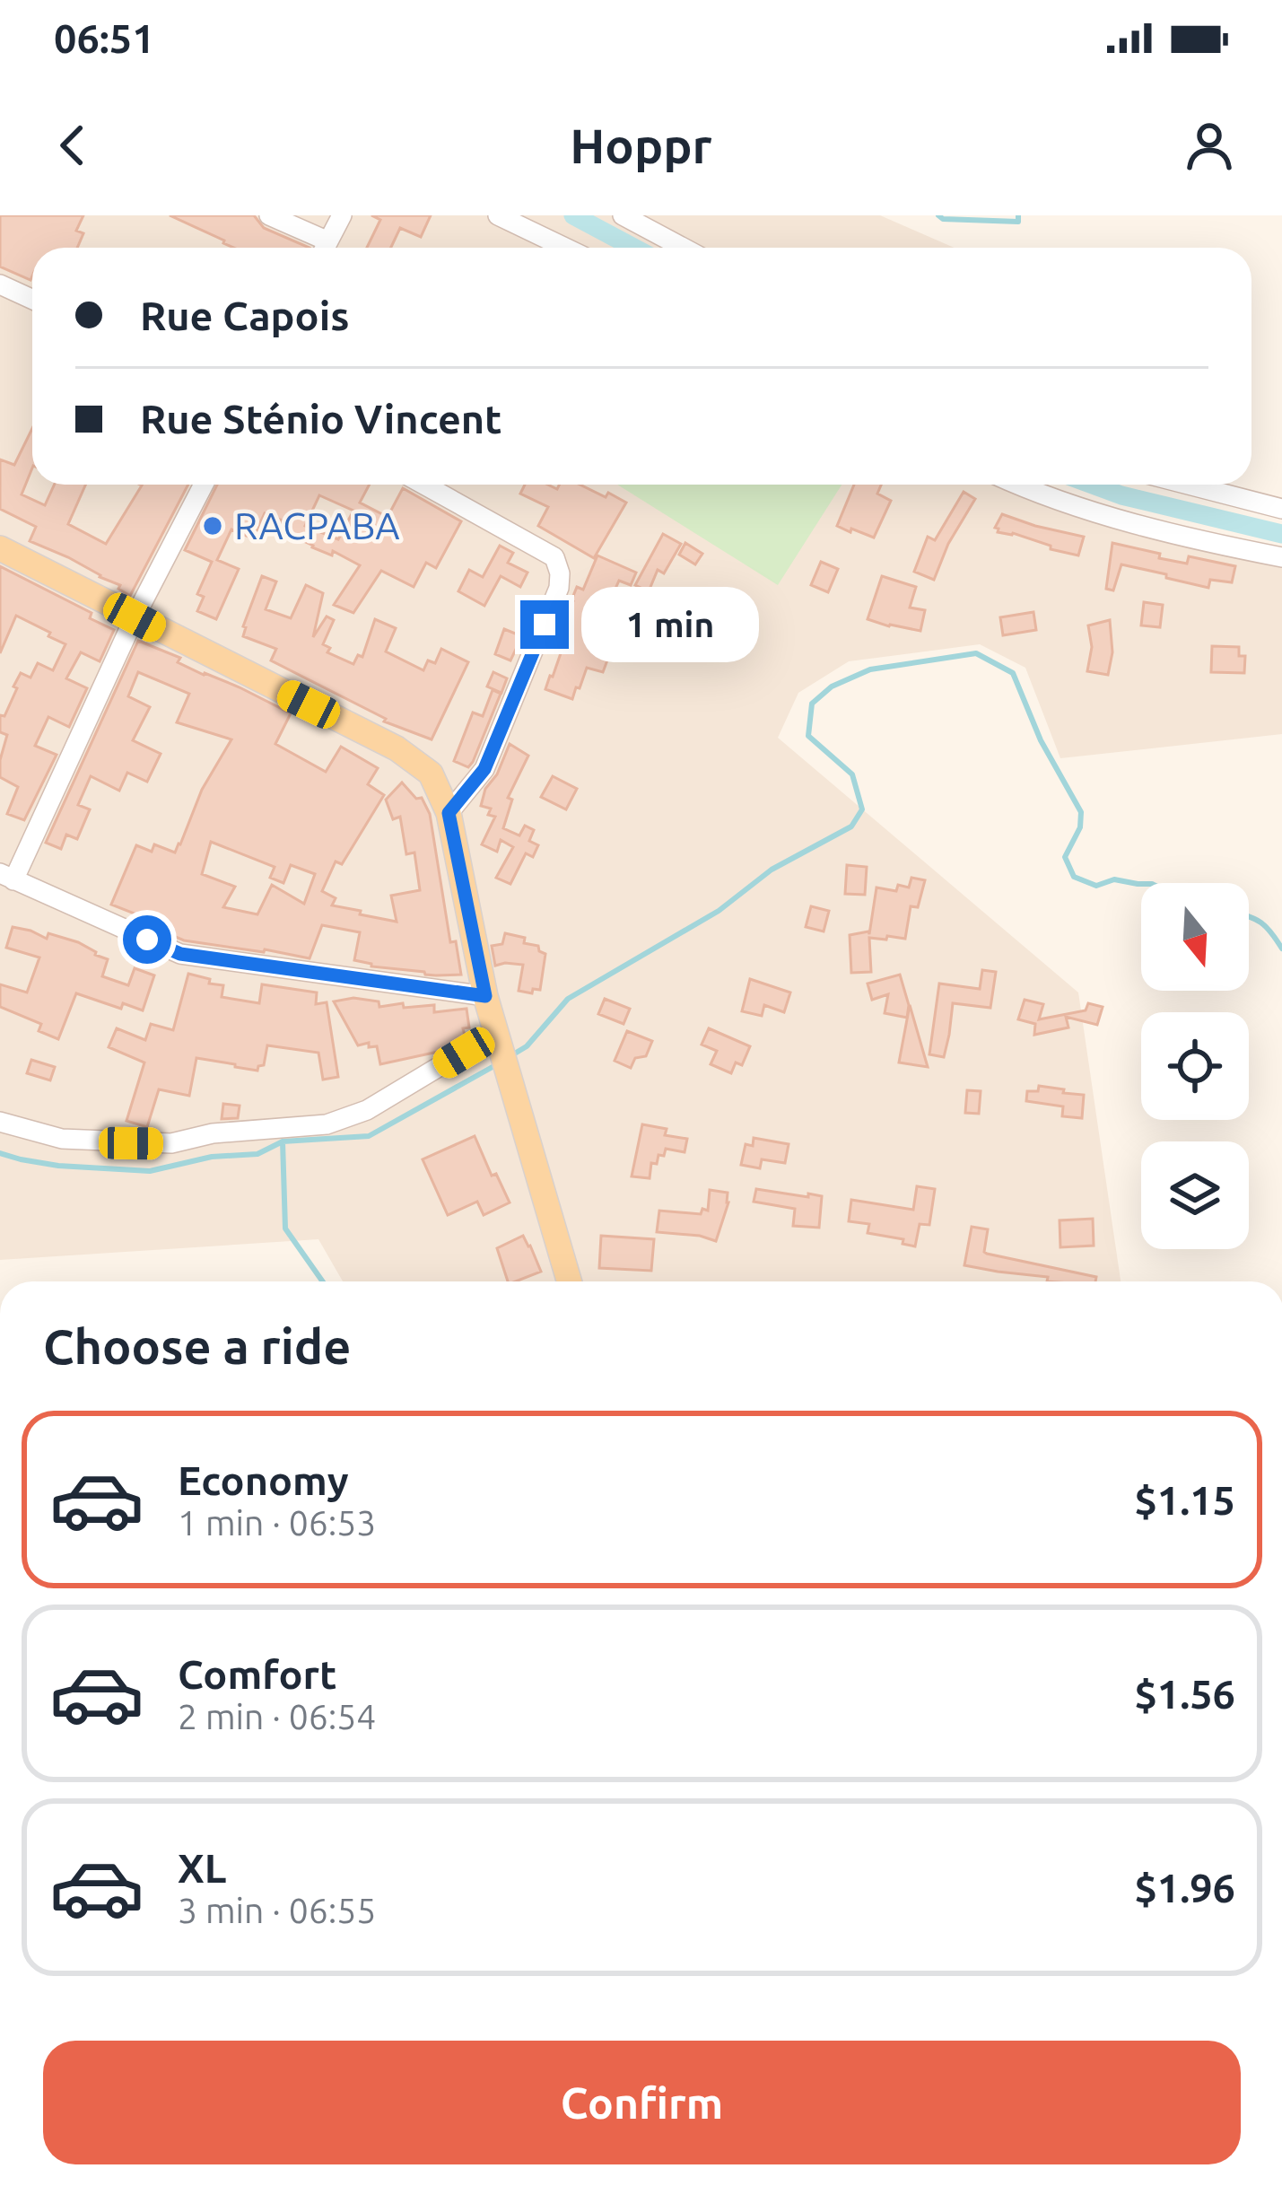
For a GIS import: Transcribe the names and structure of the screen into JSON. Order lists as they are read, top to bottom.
{
  "places": ["RACPABA"],
  "north": "bottom",
  "page": {
    "status": "06:51",
    "header": "Hoppr",
    "banner": ["Rue Capois", "Rue Sténio Vincent"],
    "bubble": "1 min",
    "heading": "Choose a ride",
    "list": [
      {
        "name": "Economy",
        "note": "1 min · 06:53",
        "value": "$1.15"
      },
      {
        "name": "Comfort",
        "note": "2 min · 06:54",
        "value": "$1.56"
      },
      {
        "name": "XL",
        "note": "3 min · 06:55",
        "value": "$1.96"
      }
    ],
    "buttons": "Confirm"
  }
}
